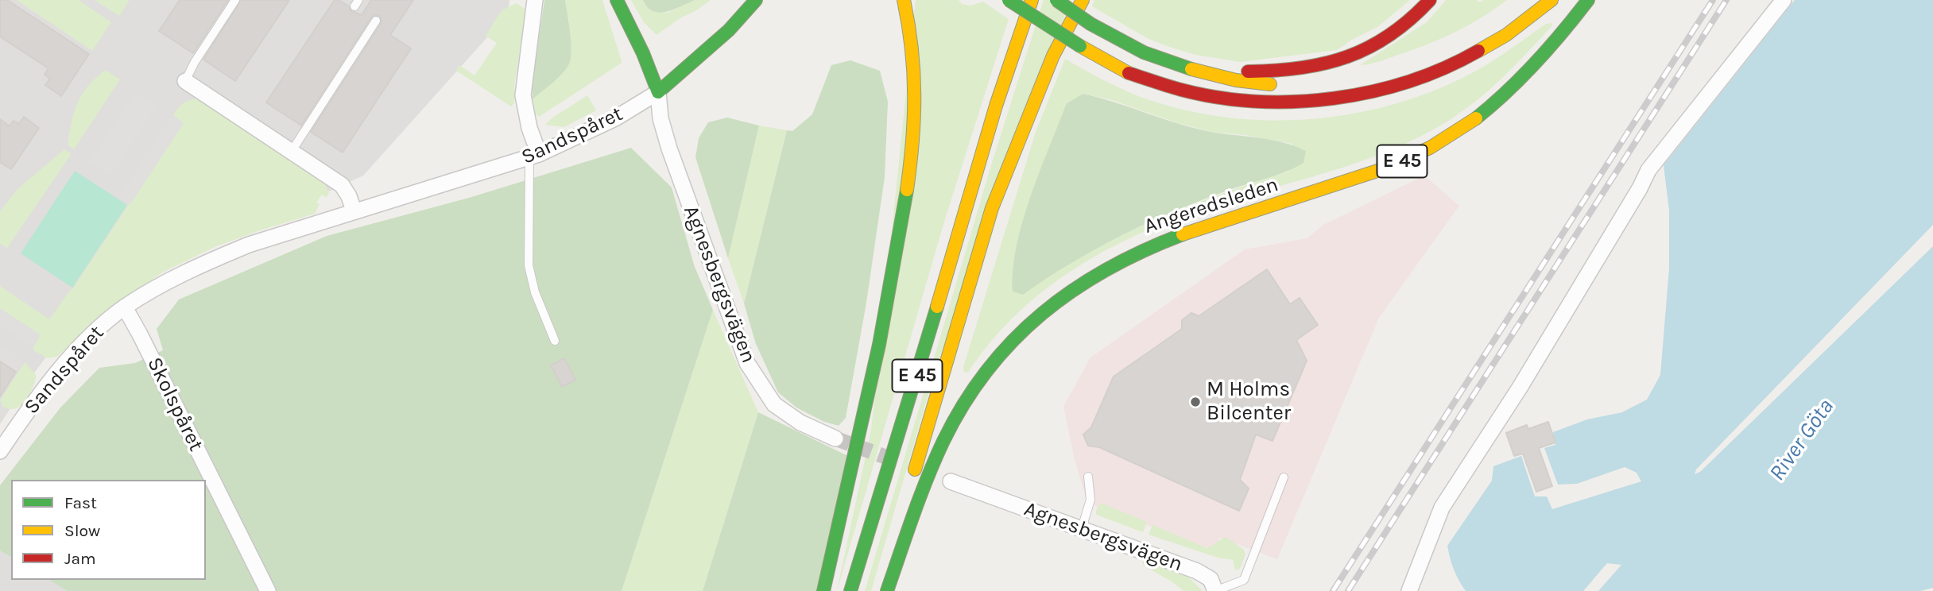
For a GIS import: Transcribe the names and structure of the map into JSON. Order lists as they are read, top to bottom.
{
  "streets": {
    "main road": ["Sandspåret", "E 45", "Angeredsleden"],
    "street": ["Agnesbergsvägen", "Skolspåret"]
  },
  "crossings": [
    ["Sandspåret", "Agnesbergsvägen"],
    ["Sandspåret", "Skolspåret"]
  ],
  "water": ["River Göta"],
  "places": ["M Holms Bilcenter"],
  "legend": ["Fast", "Slow", "Jam"]
}
